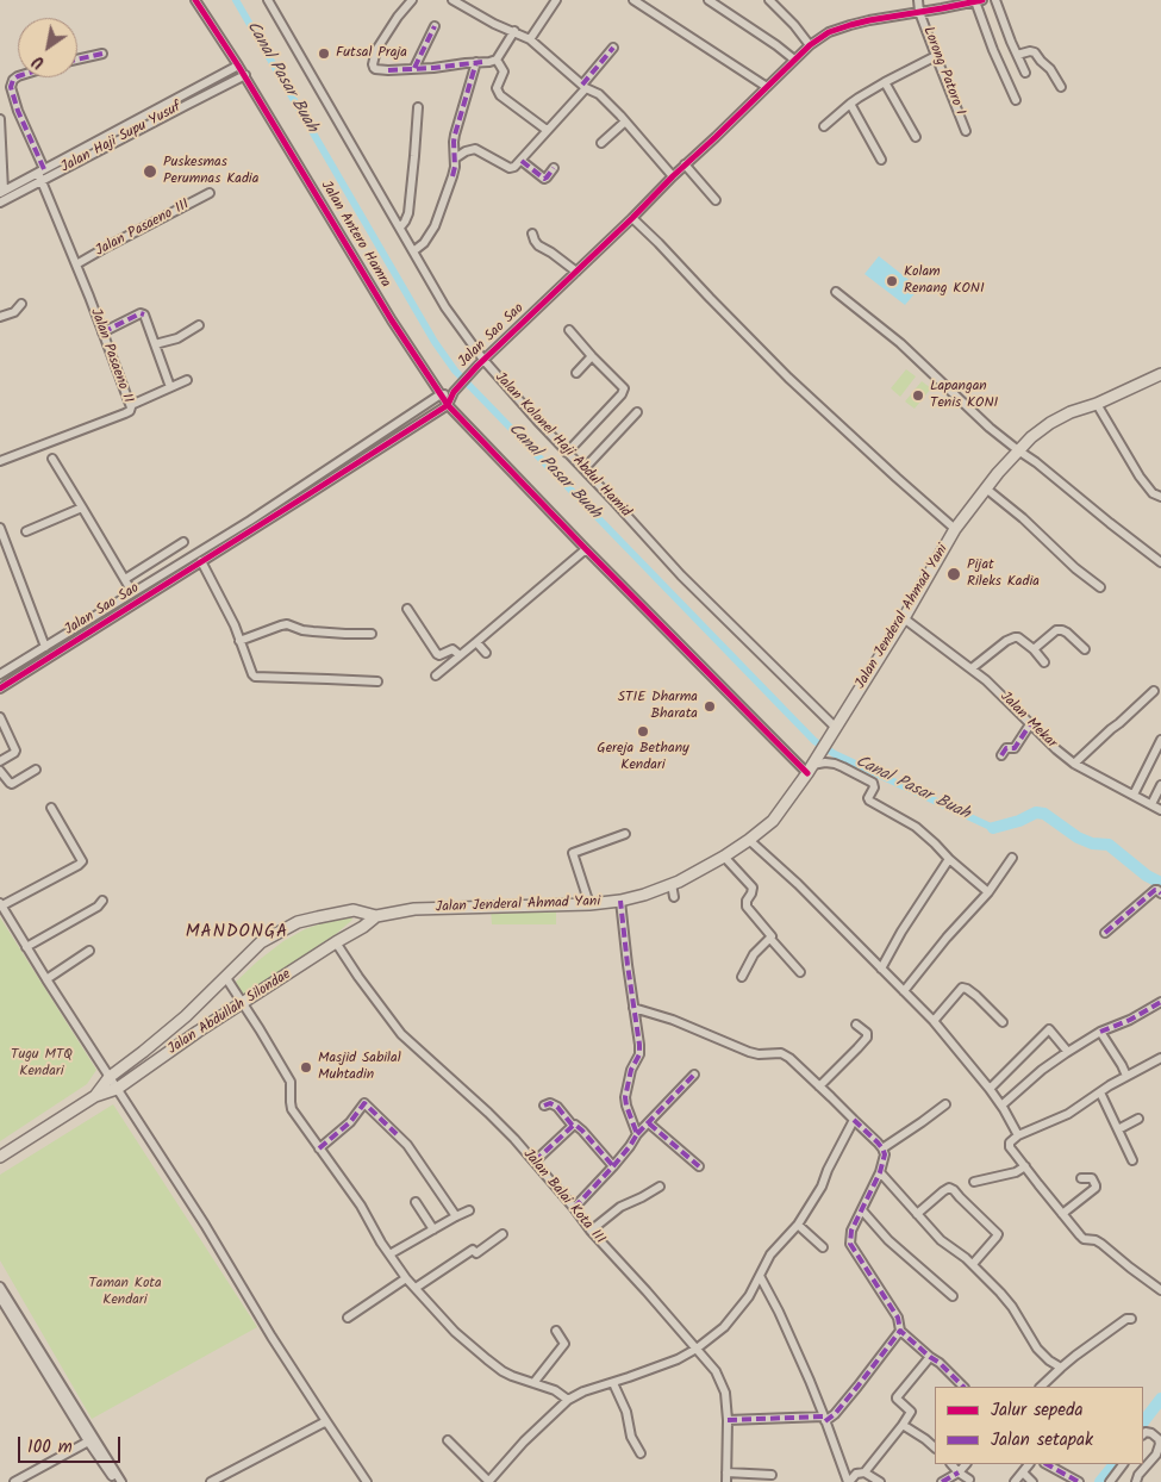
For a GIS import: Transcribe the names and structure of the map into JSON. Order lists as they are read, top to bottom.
{
  "streets": {
    "highway": ["Jalan Jenderal Ahmad Yani", "Jalan Abdullah Silondae"],
    "street": [
      "Lorong Patoro I",
      "Jalan Haji Supu Yusuf",
      "Jalan Pasaeno III",
      "Jalan Antero Hamra",
      "Jalan Sao Sao",
      "Jalan Pasaeno II",
      "Jalan Kolonel Haji Abdul Hamid",
      "Jalan Mekar",
      "Jalan Balai Kota III"
    ]
  },
  "crossings": [
    ["Lorong Patoro I", "Jalan Sao Sao"],
    ["Jalan Haji Supu Yusuf", "Jalan Antero Hamra"],
    ["Jalan Haji Supu Yusuf", "Jalan Pasaeno II"],
    ["Jalan Pasaeno III", "Jalan Pasaeno II"],
    ["Jalan Antero Hamra", "Jalan Sao Sao"],
    ["Jalan Antero Hamra", "Jalan Jenderal Ahmad Yani"],
    ["Jalan Sao Sao", "Jalan Kolonel Haji Abdul Hamid"],
    ["Jalan Kolonel Haji Abdul Hamid", "Jalan Jenderal Ahmad Yani"],
    ["Jalan Jenderal Ahmad Yani", "Jalan Mekar"],
    ["Jalan Jenderal Ahmad Yani", "Jalan Abdullah Silondae"],
    ["Jalan Abdullah Silondae", "Jalan Balai Kota III"]
  ],
  "districts": ["MANDONGA"],
  "water": ["Canal Pasar Buah"],
  "parks": ["Tugu MTQ Kendari", "Taman Kota Kendari"],
  "places": [
    "Futsal Praja",
    "Puskesmas Perumnas Kadia",
    "Kolam Renang KONI",
    "Lapangan Tenis KONI",
    "Pijat Rileks Kadia",
    "STIE Dharma Bharata",
    "Gereja Bethany Kendari",
    "Masjid Sabilal Muhtadin"
  ],
  "legend": ["Jalur sepeda", "Jalan setapak"],
  "scale_bar": "100 m",
  "north": "bottom left"
}
